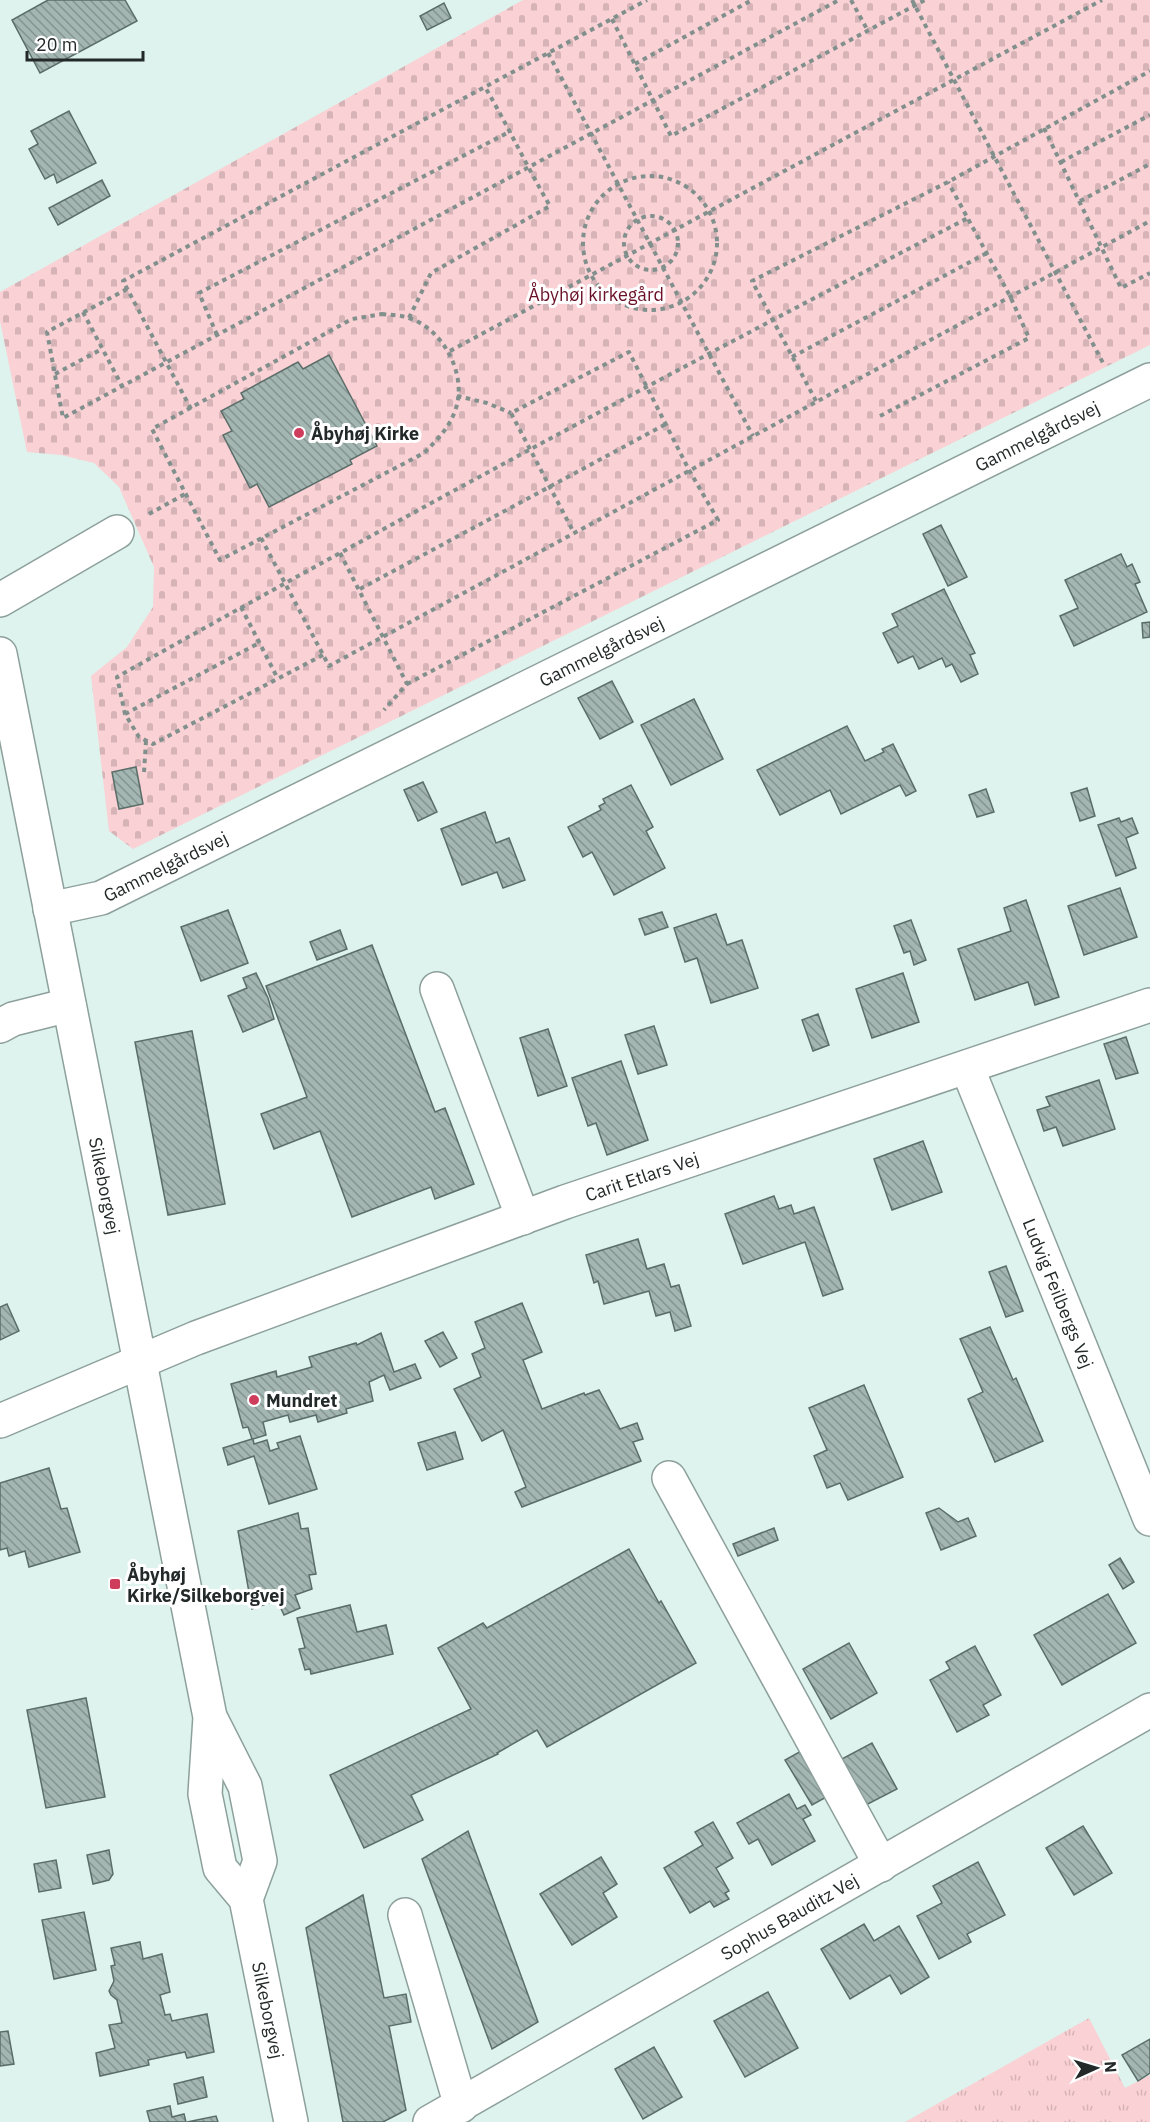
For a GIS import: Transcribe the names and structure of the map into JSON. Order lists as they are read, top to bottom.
{
  "streets": {
    "street": [
      "Gammelgårdsvej",
      "Carit Etlars Vej",
      "Silkeborgvej",
      "Ludvig Feilbergs Vej",
      "Sophus Bauditz Vej"
    ]
  },
  "crossings": [
    ["Gammelgårdsvej", "Silkeborgvej"],
    ["Carit Etlars Vej", "Silkeborgvej"],
    ["Carit Etlars Vej", "Ludvig Feilbergs Vej"]
  ],
  "parks": ["Åbyhøj kirkegård"],
  "places": {
    "other": ["Åbyhøj Kirke", "Mundret"],
    "transit": ["Åbyhøj Kirke/Silkeborgvej"]
  },
  "scale_bar": "20 m",
  "north": "right"
}
